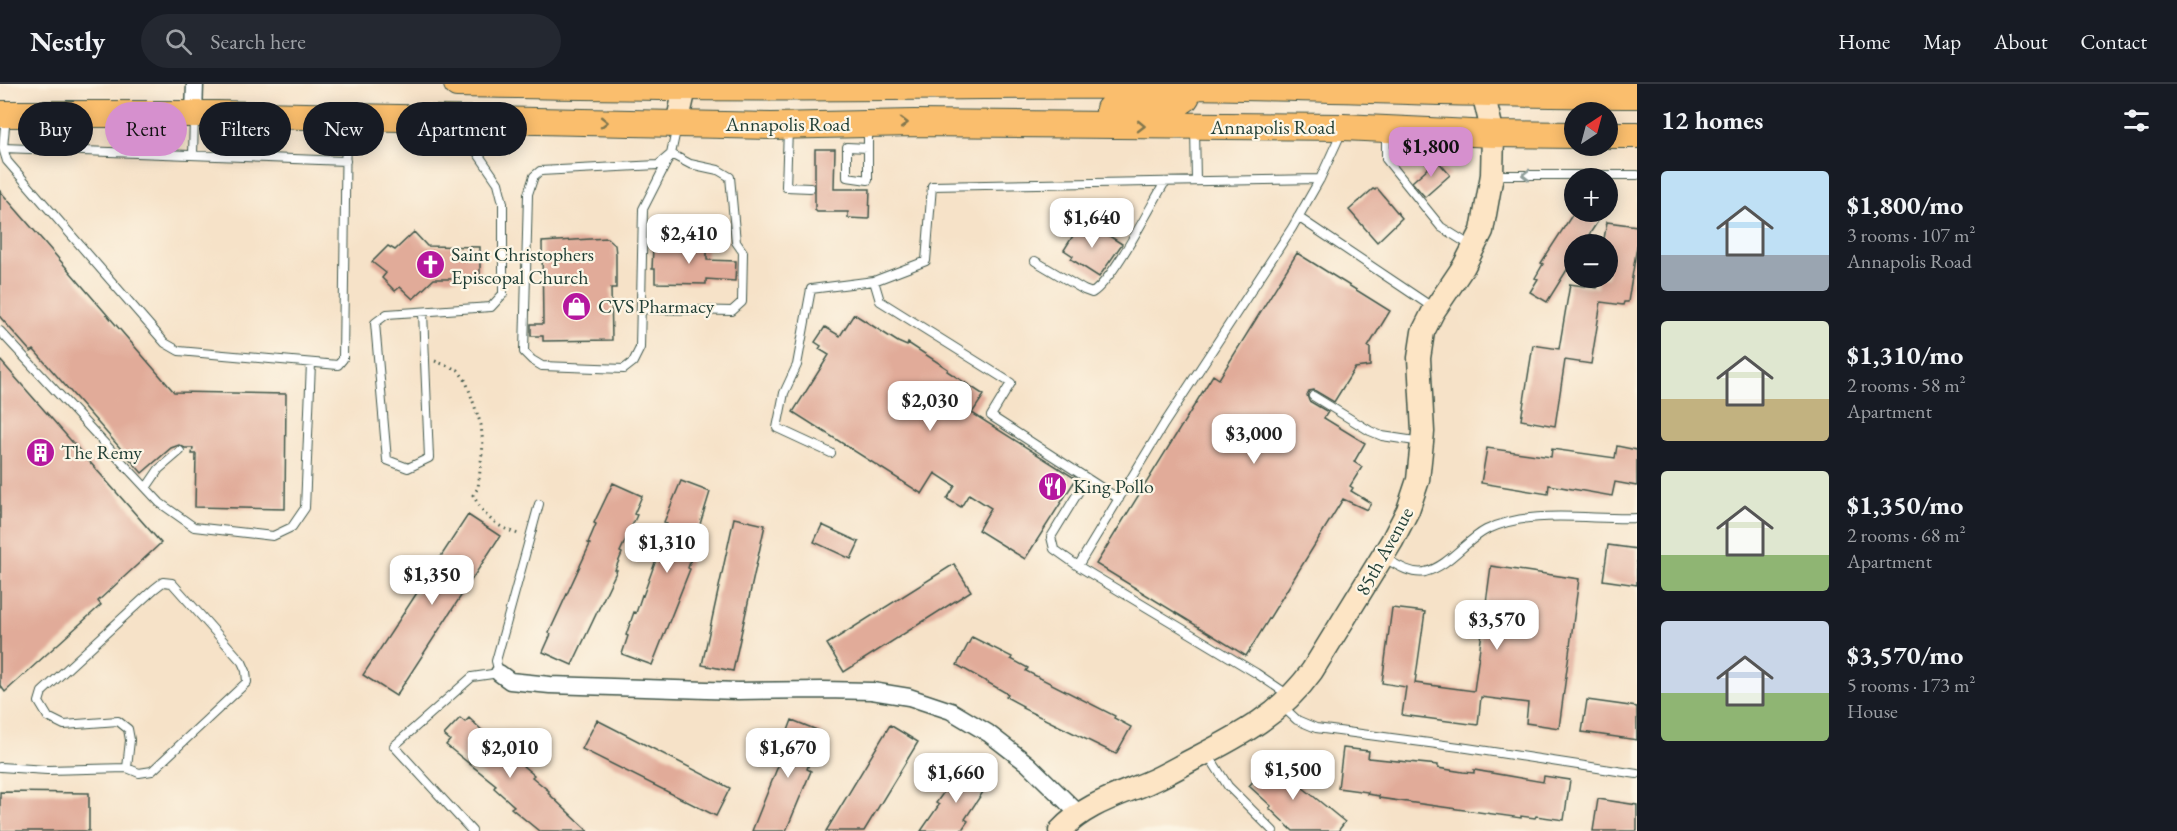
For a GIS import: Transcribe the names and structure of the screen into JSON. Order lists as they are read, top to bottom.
{
  "streets": {
    "main road": ["Annapolis Road"],
    "street": ["85th Avenue"]
  },
  "crossings": [
    ["Annapolis Road", "85th Avenue"]
  ],
  "places": {
    "church": ["Saint Christophers Episcopal Church"],
    "shop": ["CVS Pharmacy"],
    "building": ["The Remy"],
    "restaurant": ["King Pollo"]
  },
  "north": "top right",
  "page": {
    "header": "Nestly",
    "search": "Search here",
    "nav": [
      "Home",
      "Map",
      "About",
      "Contact"
    ],
    "heading": "12 homes",
    "map_buttons": ["+", "−"],
    "chip": [
      "Buy",
      "Rent",
      "Filters",
      "New",
      "Apartment"
    ],
    "price": [
      "$1,800",
      "$1,640",
      "$2,410",
      "$2,030",
      "$3,000",
      "$1,310",
      "$1,350",
      "$3,570",
      "$2,010",
      "$1,670",
      "$1,500",
      "$1,660"
    ],
    "list": [
      {
        "name": "$1,800/mo",
        "note": "3 rooms · 107 m² · Annapolis Road"
      },
      {
        "name": "$1,310/mo",
        "note": "2 rooms · 58 m² · Apartment"
      },
      {
        "name": "$1,350/mo",
        "note": "2 rooms · 68 m² · Apartment"
      },
      {
        "name": "$3,570/mo",
        "note": "5 rooms · 173 m² · House"
      }
    ]
  }
}
